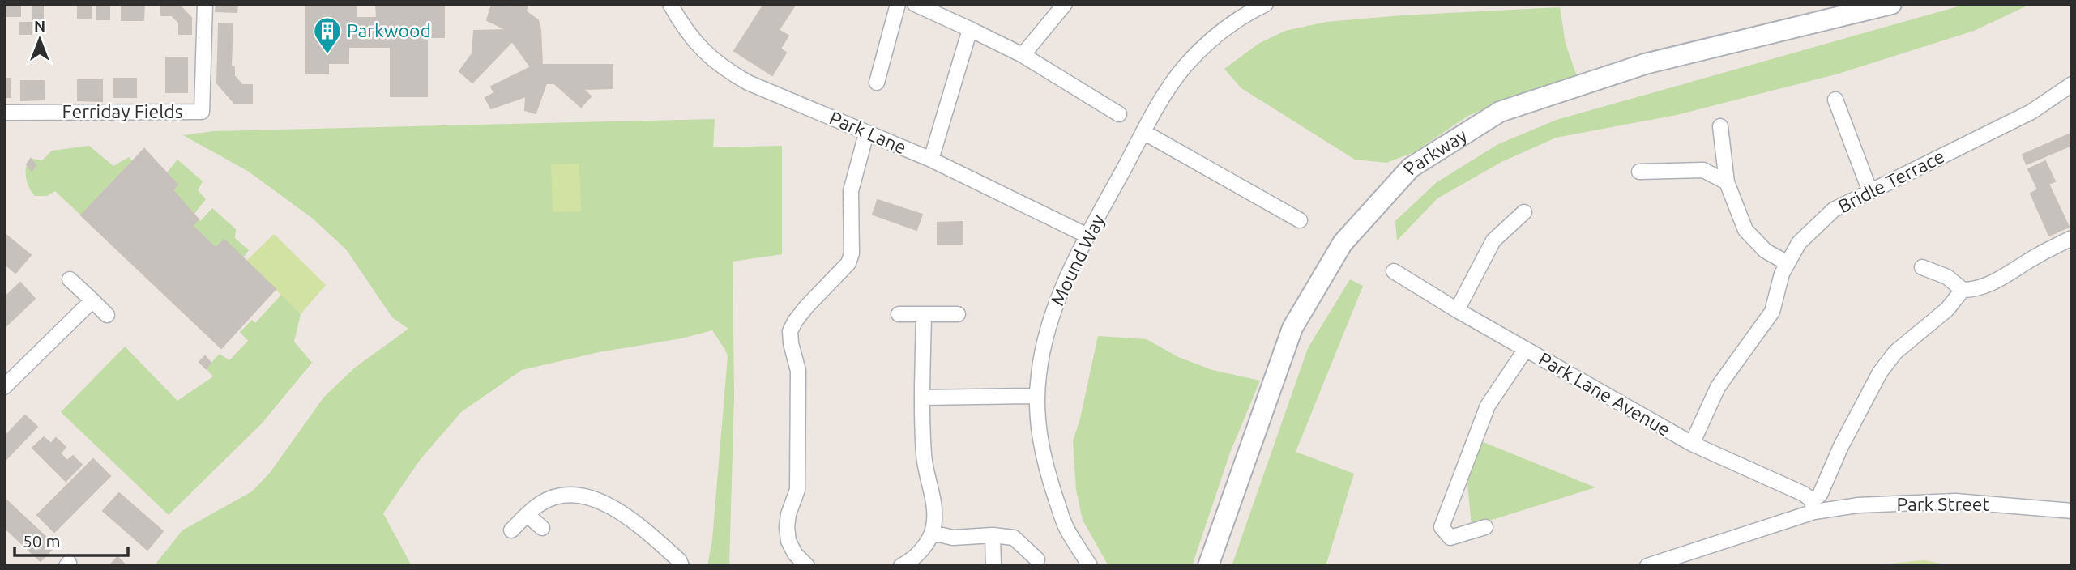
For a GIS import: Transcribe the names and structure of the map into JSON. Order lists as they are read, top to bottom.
{
  "streets": {
    "main road": ["Parkway"],
    "street": [
      "Ferriday Fields",
      "Park Lane",
      "Bridle Terrace",
      "Mound Way",
      "Park Lane Avenue",
      "Park Street"
    ]
  },
  "crossings": [
    ["Park Lane", "Mound Way"],
    ["Bridle Terrace", "Park Lane Avenue"],
    ["Park Lane Avenue", "Park Street"]
  ],
  "places": {
    "building": ["Parkwood"]
  },
  "scale_bar": "50 m",
  "north": "top"
}
